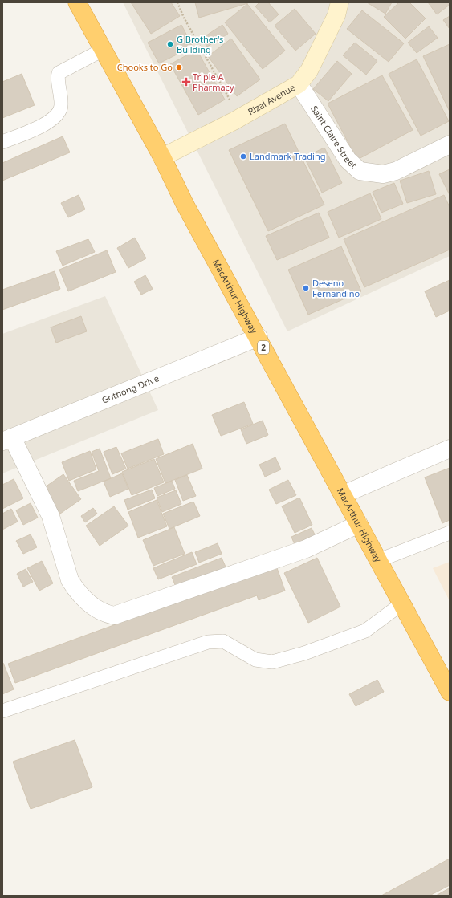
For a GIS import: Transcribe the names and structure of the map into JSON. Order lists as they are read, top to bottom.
{
  "streets": {
    "highway": ["MacArthur Highway", "2"],
    "street": ["Rizal Avenue", "Saint Claire Street", "Gothong Drive"]
  },
  "crossings": [
    ["Rizal Avenue", "Saint Claire Street"],
    ["Rizal Avenue", "MacArthur Highway"],
    ["MacArthur Highway", "Gothong Drive"]
  ],
  "places": {
    "other": [
      "G Brother's Building",
      "Chooks to Go",
      "Landmark Trading",
      "Deseno Fernandino"
    ],
    "health": ["Triple A Pharmacy"]
  }
}
